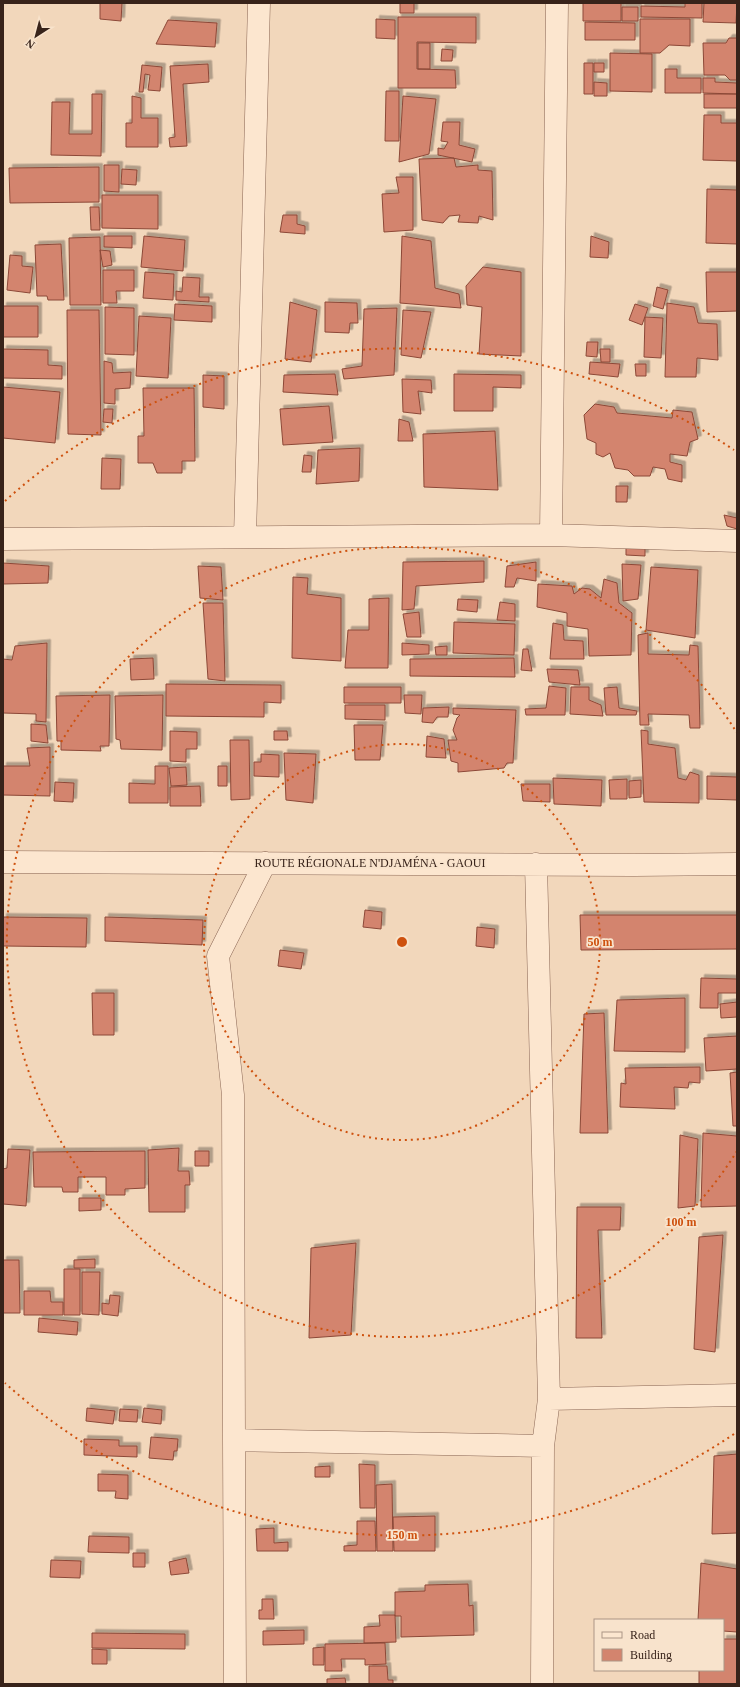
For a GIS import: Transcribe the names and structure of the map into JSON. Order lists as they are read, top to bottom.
{
  "streets": {
    "street": ["ROUTE RÉGIONALE N'DJAMÉNA - GAOUI"]
  },
  "legend": ["Road", "Building"],
  "north": "bottom left",
  "rings": ["50 m", "100 m", "150 m"]
}
